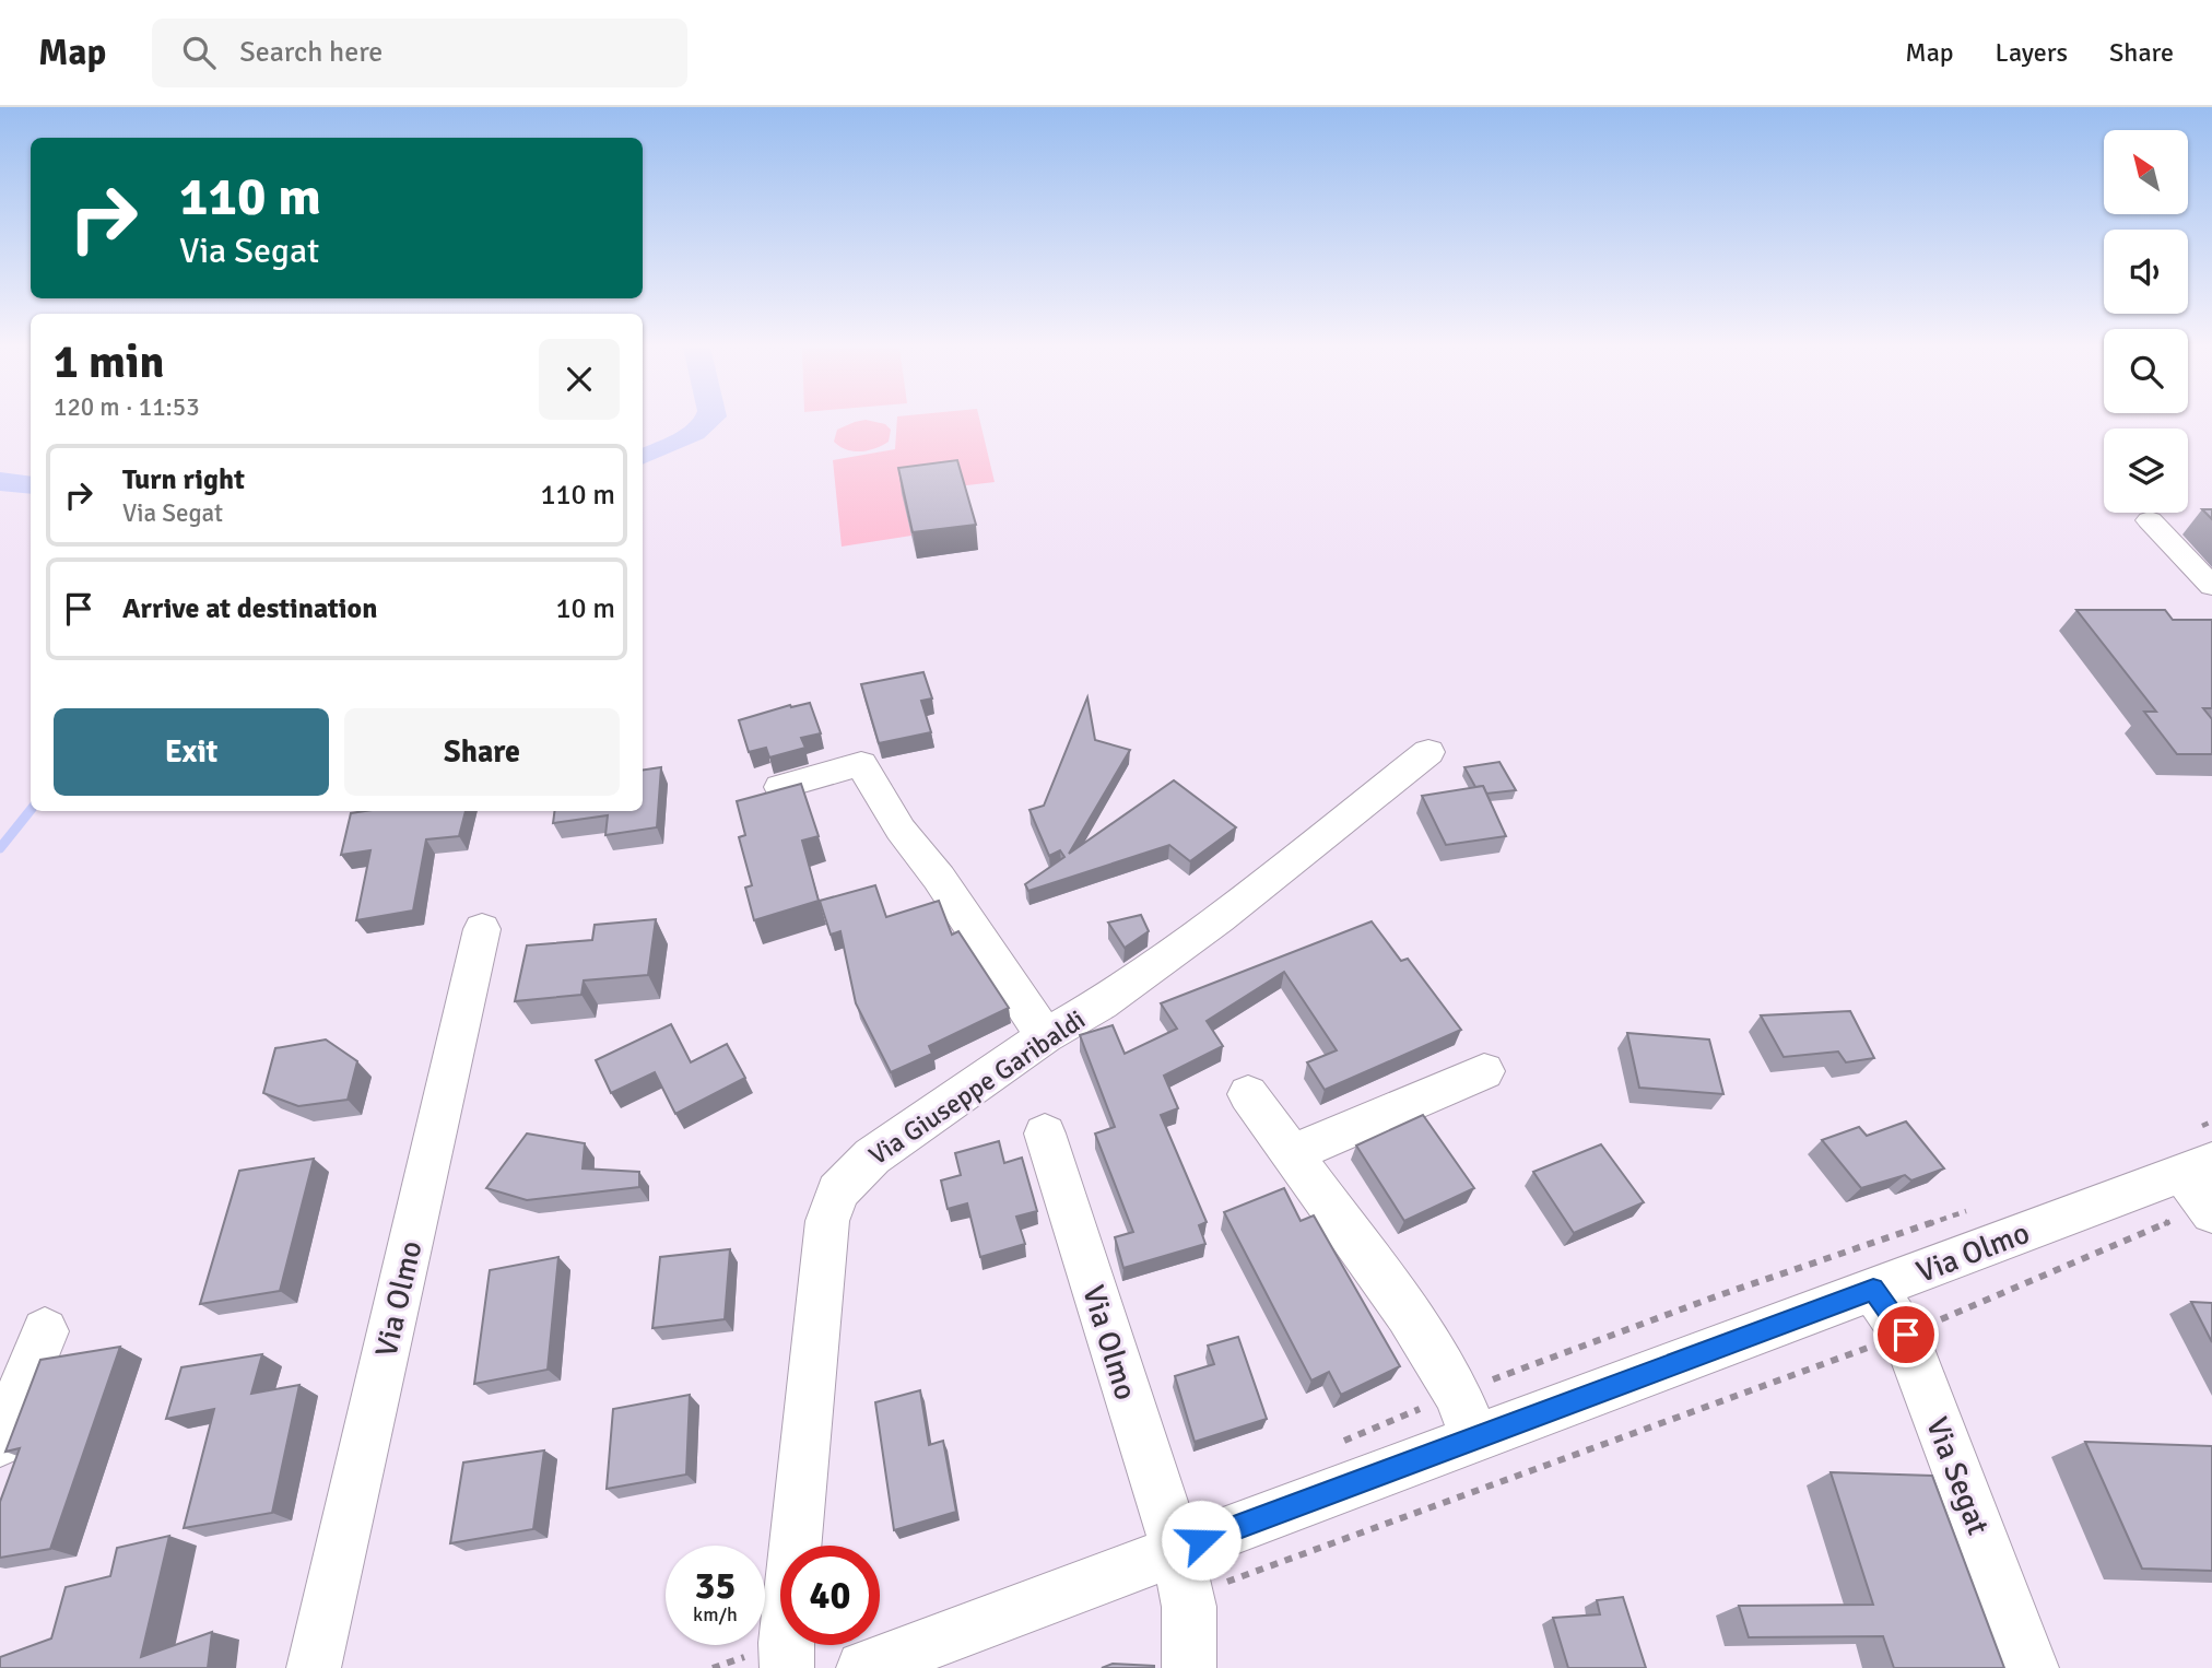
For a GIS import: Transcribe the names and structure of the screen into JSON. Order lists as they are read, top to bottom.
{
  "streets": {
    "street": ["Via Giuseppe Garibaldi", "Via Olmo", "Via Segat"]
  },
  "crossings": [
    ["Via Olmo", "Via Segat"]
  ],
  "north": "top left",
  "page": {
    "header": "Map",
    "search": "Search here",
    "nav": ["Map", "Layers", "Share"],
    "turn": ["110 m", "Via Segat"],
    "heading": ["1 min", "120 m · 11:53"],
    "list": [
      {
        "name": "Turn right",
        "note": "Via Segat",
        "value": "110 m"
      },
      {
        "name": "Arrive at destination",
        "value": "10 m"
      }
    ],
    "buttons": ["Exit", "Share"],
    "speed": "35 km/h",
    "limit": "40"
  }
}
